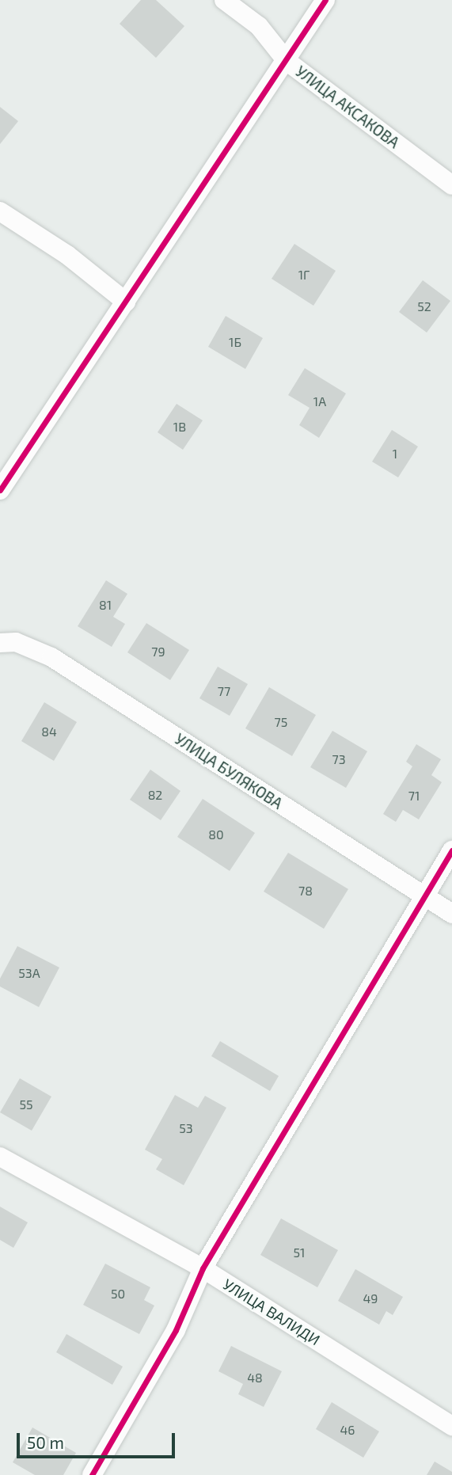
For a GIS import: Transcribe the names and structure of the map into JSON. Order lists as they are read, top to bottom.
{
  "streets": {
    "street": ["УЛИЦА АКСАКОВА", "УЛИЦА БУЛЯКОВА", "УЛИЦА ВАЛИДИ"]
  },
  "house_numbers": [
    "1Г",
    "52",
    "1Б",
    "1А",
    "1В",
    "1",
    "81",
    "79",
    "77",
    "75",
    "84",
    "73",
    "82",
    "71",
    "80",
    "78",
    "53А",
    "55",
    "53",
    "51",
    "50",
    "49",
    "48",
    "46"
  ],
  "scale_bar": "50 m"
}
